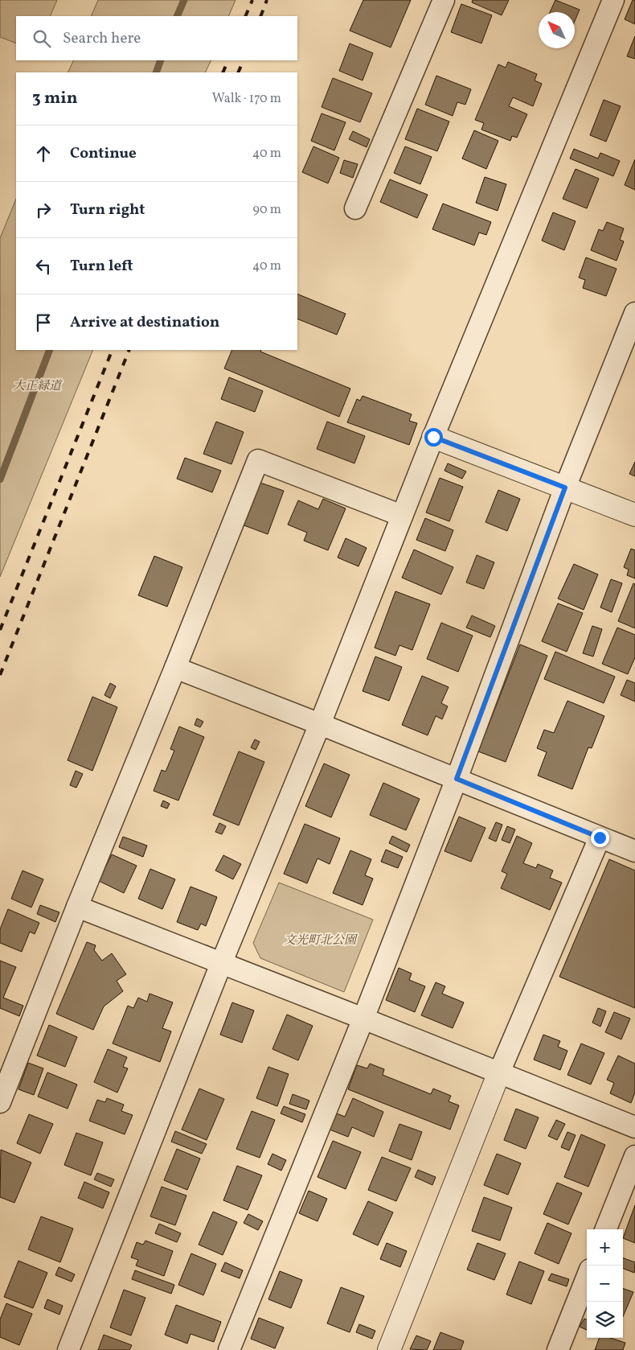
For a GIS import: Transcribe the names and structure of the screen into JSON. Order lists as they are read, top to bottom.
{
  "parks": ["大正緑道", "文光町北公園"],
  "north": "top left",
  "page": {
    "search": "Search here",
    "heading": ["3 min", "Walk · 170 m"],
    "list": [
      ["Continue", "40 m"],
      ["Turn right", "90 m"],
      ["Turn left", "40 m"],
      "Arrive at destination"
    ],
    "map_buttons": ["+", "−"]
  }
}
